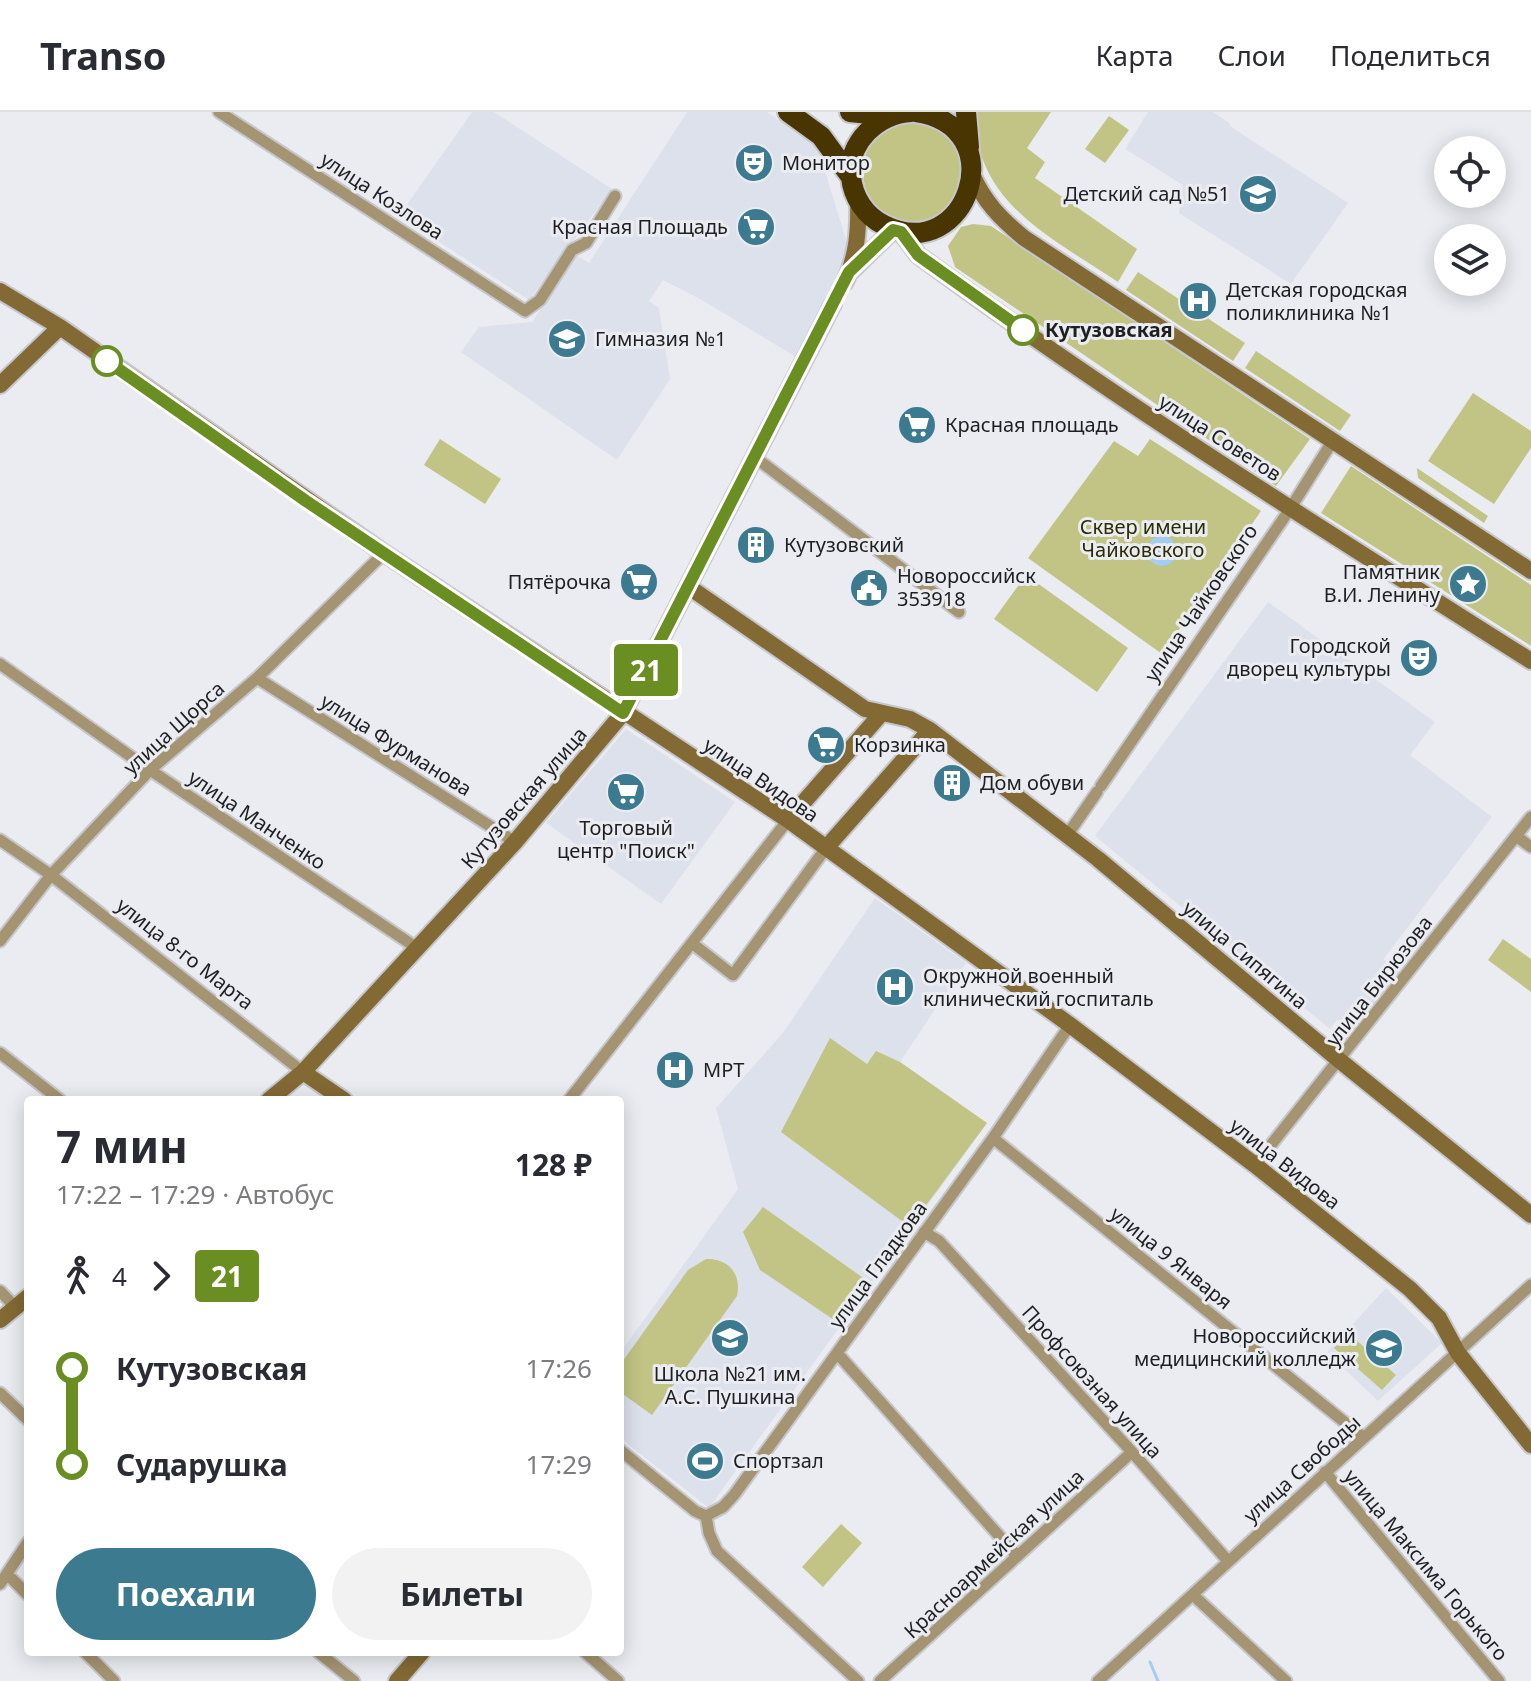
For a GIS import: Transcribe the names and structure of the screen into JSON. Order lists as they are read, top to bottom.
{
  "streets": {
    "street": [
      "улица Козлова",
      "улица Советов",
      "улица Чайковского",
      "улица Щорса",
      "улица Фурманова",
      "улица Видова",
      "Кутузовская улица",
      "улица Манченко",
      "улица 8-го Марта",
      "улица Сипягина",
      "улица Бирюзова",
      "улица 9 Января",
      "улица Гладкова",
      "Профсоюзная улица",
      "улица Свободы",
      "Красноармейская улица",
      "улица Максима Горького"
    ]
  },
  "crossings": [
    ["улица Советов", "улица Чайковского"],
    ["улица Чайковского", "улица Сипягина"],
    ["улица Щорса", "улица Фурманова"],
    ["улица Щорса", "улица Видова"],
    ["улица Щорса", "улица Манченко"],
    ["улица Щорса", "улица 8-го Марта"],
    ["улица Фурманова", "Кутузовская улица"],
    ["улица Видова", "Кутузовская улица"],
    ["улица Видова", "улица Бирюзова"],
    ["улица Видова", "улица Гладкова"],
    ["улица Видова", "улица Свободы"],
    ["Кутузовская улица", "улица Манченко"],
    ["Кутузовская улица", "улица 8-го Марта"],
    ["улица Сипягина", "улица Бирюзова"],
    ["улица 9 Января", "улица Гладкова"],
    ["улица 9 Января", "улица Свободы"],
    ["улица Гладкова", "Профсоюзная улица"],
    ["Профсоюзная улица", "улица Свободы"],
    ["Профсоюзная улица", "Красноармейская улица"],
    ["улица Свободы", "улица Максима Горького"]
  ],
  "parks": ["Сквер имени Чайковского"],
  "places": {
    "theatre": ["Монитор", "Городской дворец культуры"],
    "school or university": [
      "Детский сад №51",
      "Гимназия №1",
      "Школа №21 им. А.С. Пушкина",
      "Новороссийский медицинский колледж"
    ],
    "supermarket": [
      "Красная Площадь",
      "Красная площадь",
      "Пятёрочка",
      "Корзинка",
      "Торговый центр \"Поиск\""
    ],
    "hospital": ["Детская городская поликлиника №1", "Окружной военный клинический госпиталь", "МРТ"],
    "other": ["Кутузовская"],
    "building": ["Кутузовский", "Дом обуви"],
    "place": ["Памятник В.И. Ленину"],
    "public building": ["Новороссийск 353918"],
    "sports": ["Спортзал"]
  },
  "lines": ["bus line 21"],
  "page": {
    "header": "Transo",
    "nav": ["Карта", "Слои", "Поделиться"],
    "on_map": "21",
    "heading": ["7 мин", "17:22 – 17:29 · Автобус", "128 ₽"],
    "legs": ["4", "21"],
    "list": [
      {
        "name": "Кутузовская",
        "value": "17:26"
      },
      {
        "name": "Сударушка",
        "value": "17:29"
      }
    ],
    "buttons": ["Поехали", "Билеты"]
  }
}
